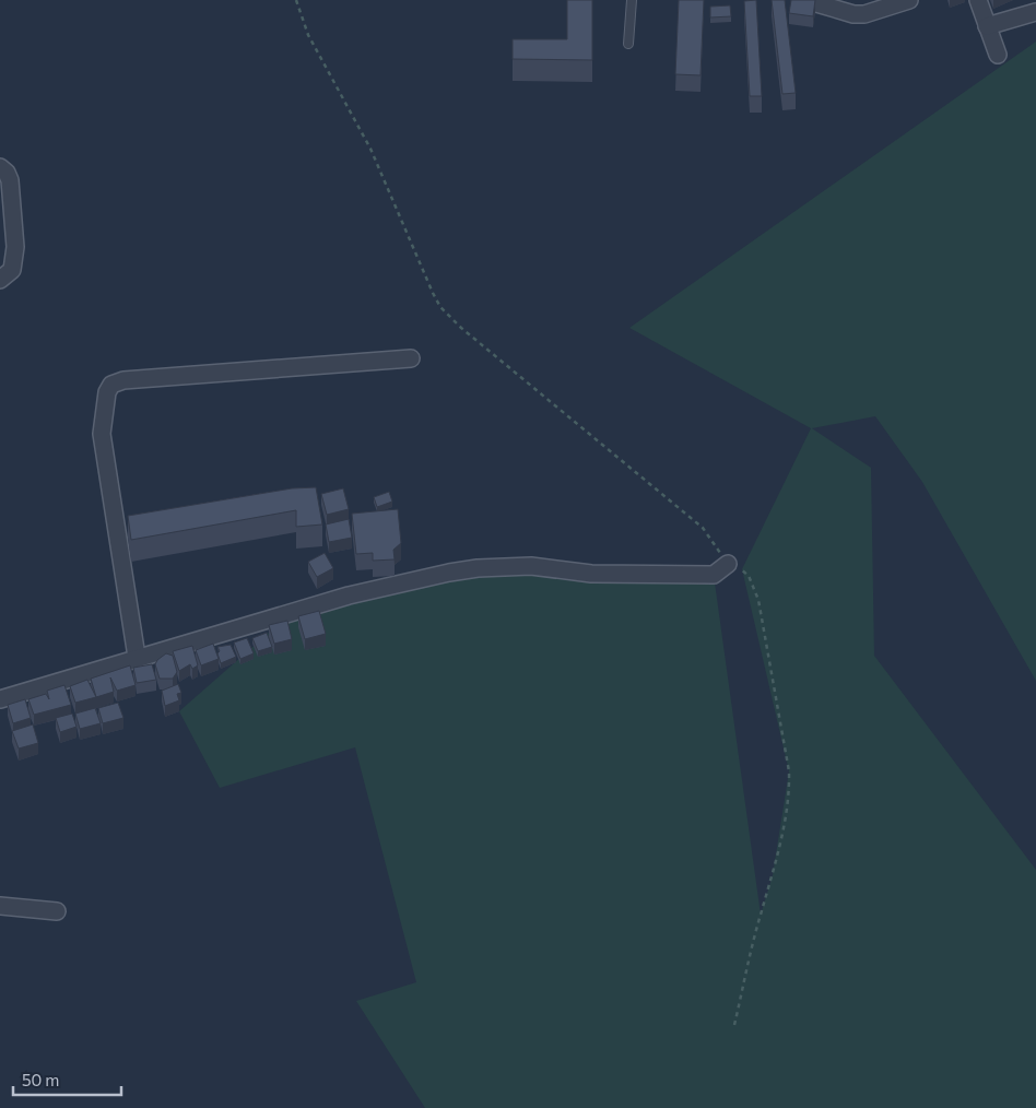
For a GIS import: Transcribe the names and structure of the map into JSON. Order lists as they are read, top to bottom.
{
  "scale_bar": "50 m"
}
